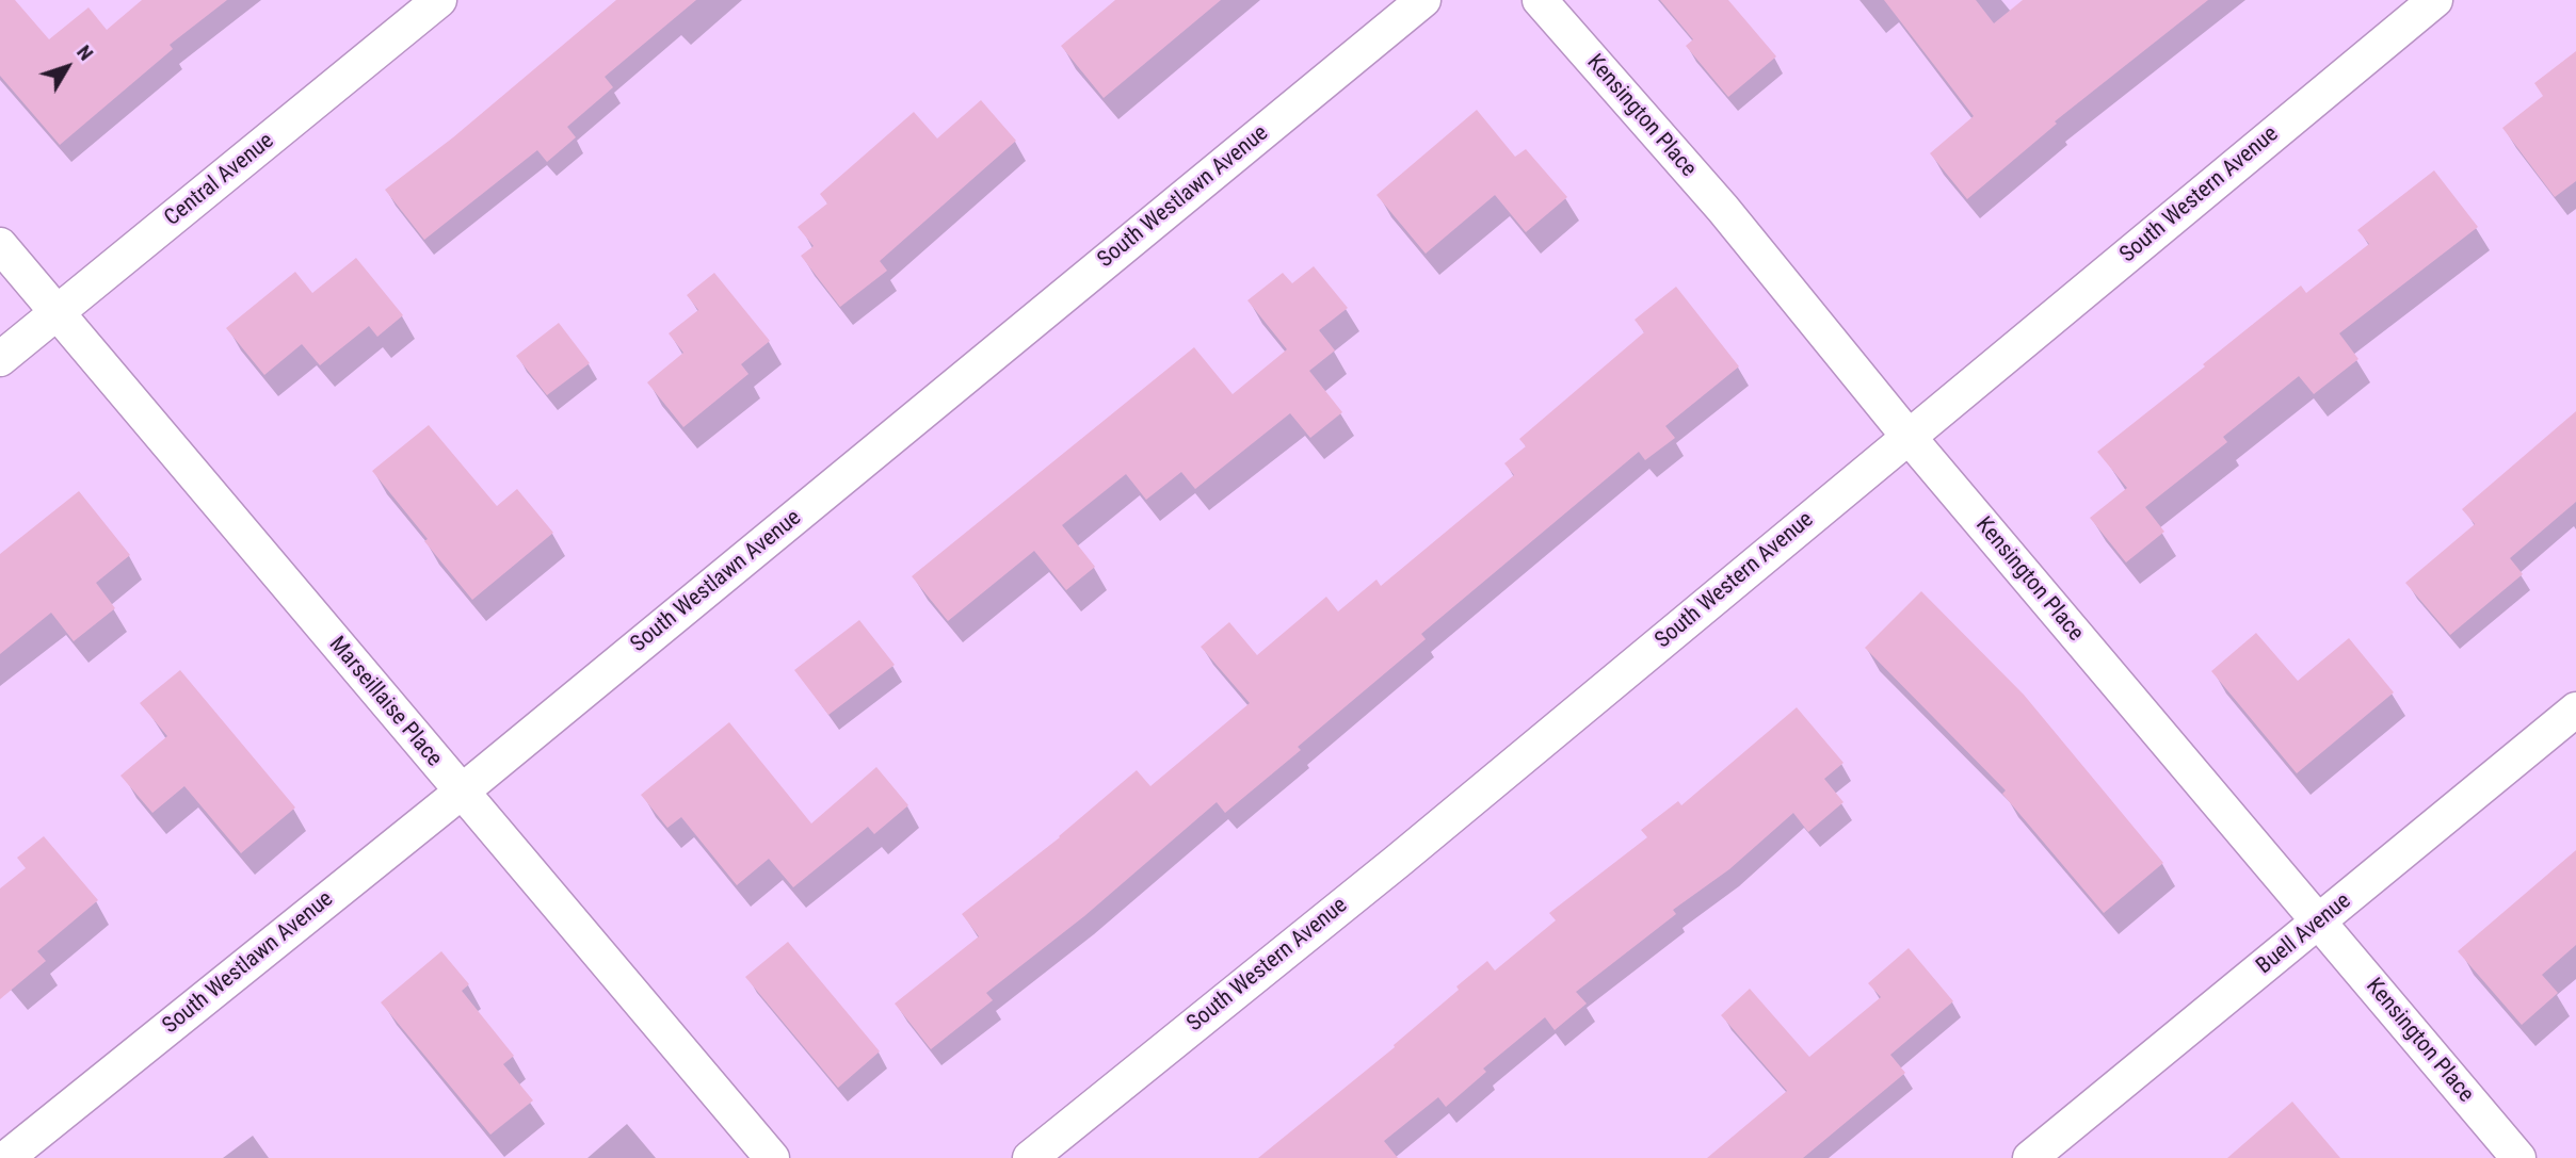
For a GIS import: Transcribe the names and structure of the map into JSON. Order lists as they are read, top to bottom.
{
  "streets": {
    "street": [
      "Kensington Place",
      "Central Avenue",
      "South Western Avenue",
      "South Westlawn Avenue",
      "Marseillaise Place",
      "Buell Avenue"
    ]
  },
  "crossings": [
    ["Kensington Place", "South Western Avenue"],
    ["Kensington Place", "Buell Avenue"],
    ["Central Avenue", "Marseillaise Place"],
    ["South Westlawn Avenue", "Marseillaise Place"]
  ],
  "north": "top right"
}
